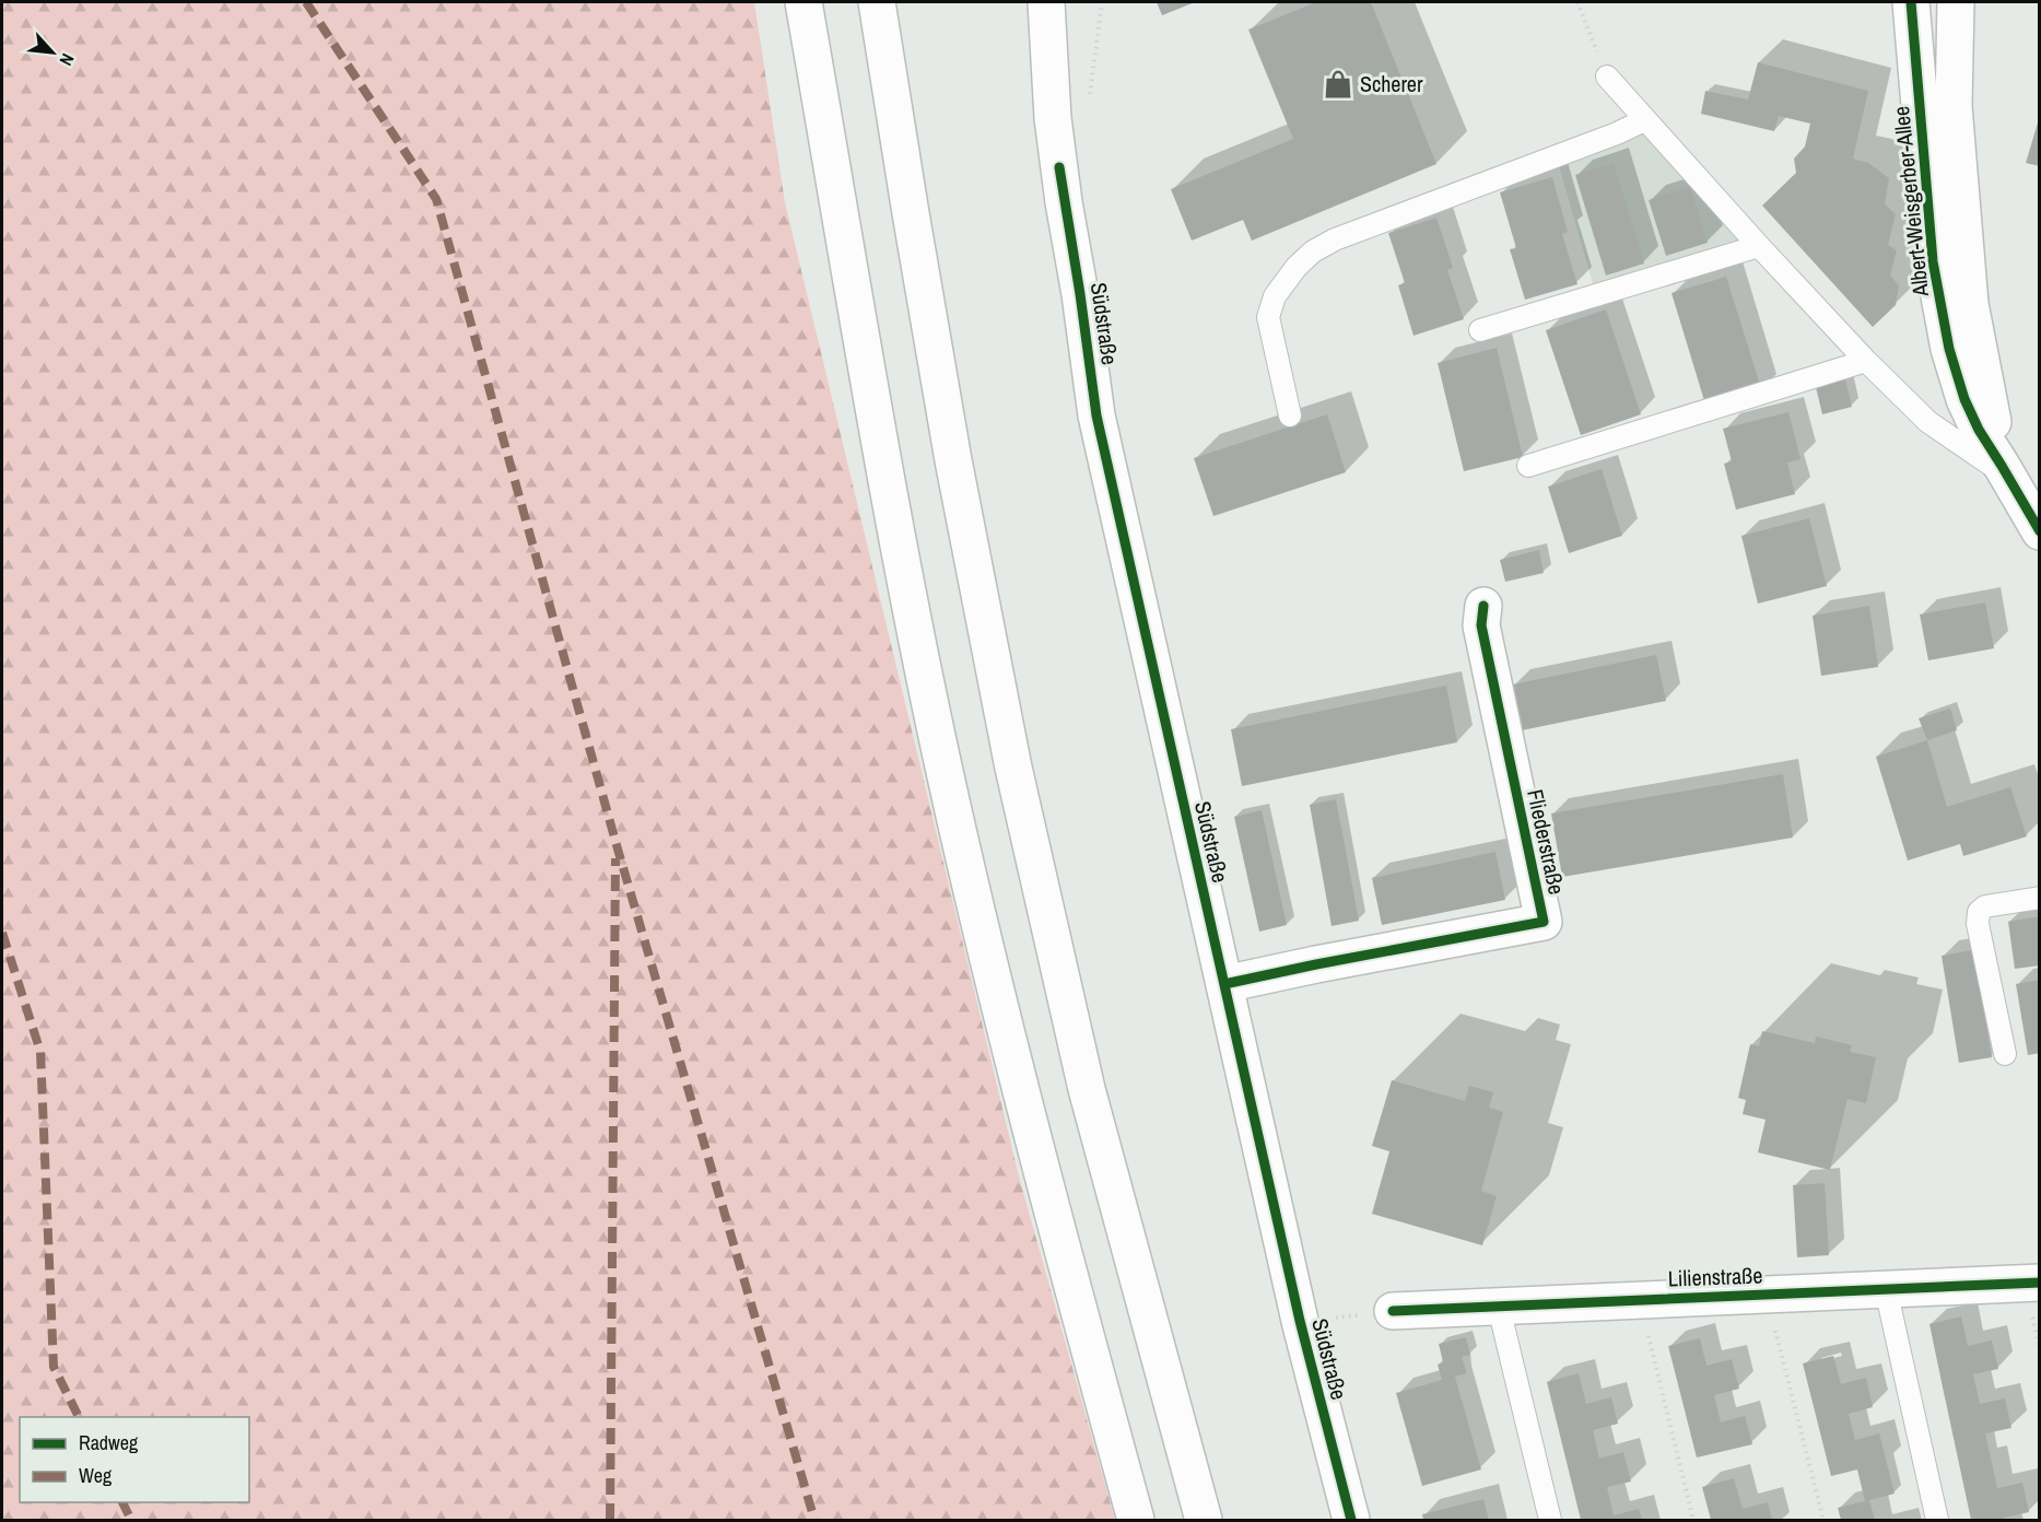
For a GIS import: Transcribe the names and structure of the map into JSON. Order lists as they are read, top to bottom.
{
  "streets": {
    "main road": [
      "Albert-Weisgerber-Allee",
      "Südstraße",
      "Fliederstraße",
      "Lilienstraße"
    ]
  },
  "crossings": [
    ["Südstraße", "Fliederstraße"]
  ],
  "places": {
    "shop": ["Scherer"]
  },
  "legend": ["Radweg", "Weg"],
  "north": "bottom right"
}
